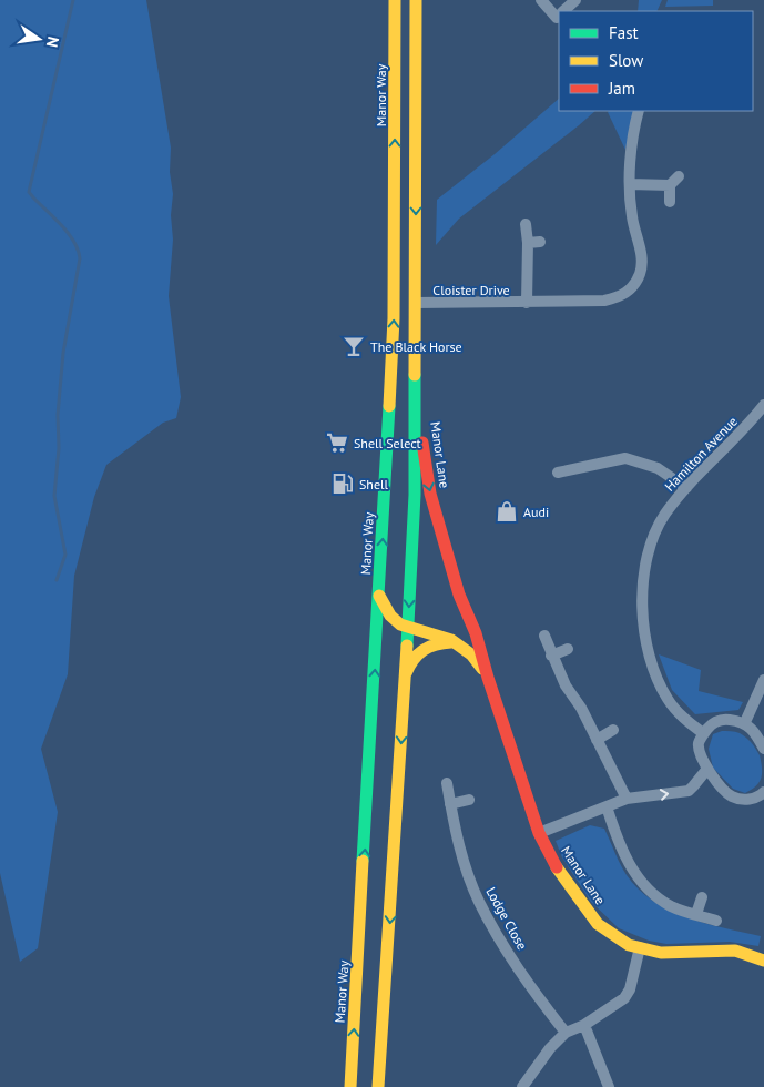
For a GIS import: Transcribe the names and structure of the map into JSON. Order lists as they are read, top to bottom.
{
  "streets": {
    "main road": ["Manor Way", "Manor Lane"],
    "street": ["Cloister Drive", "Hamilton Avenue", "Lodge Close"]
  },
  "crossings": [
    ["Manor Way", "Manor Lane"]
  ],
  "places": {
    "bar": ["The Black Horse"],
    "supermarket": ["Shell Select"],
    "fuel station": ["Shell"],
    "shop": ["Audi"]
  },
  "legend": ["Fast", "Slow", "Jam"],
  "north": "right"
}
